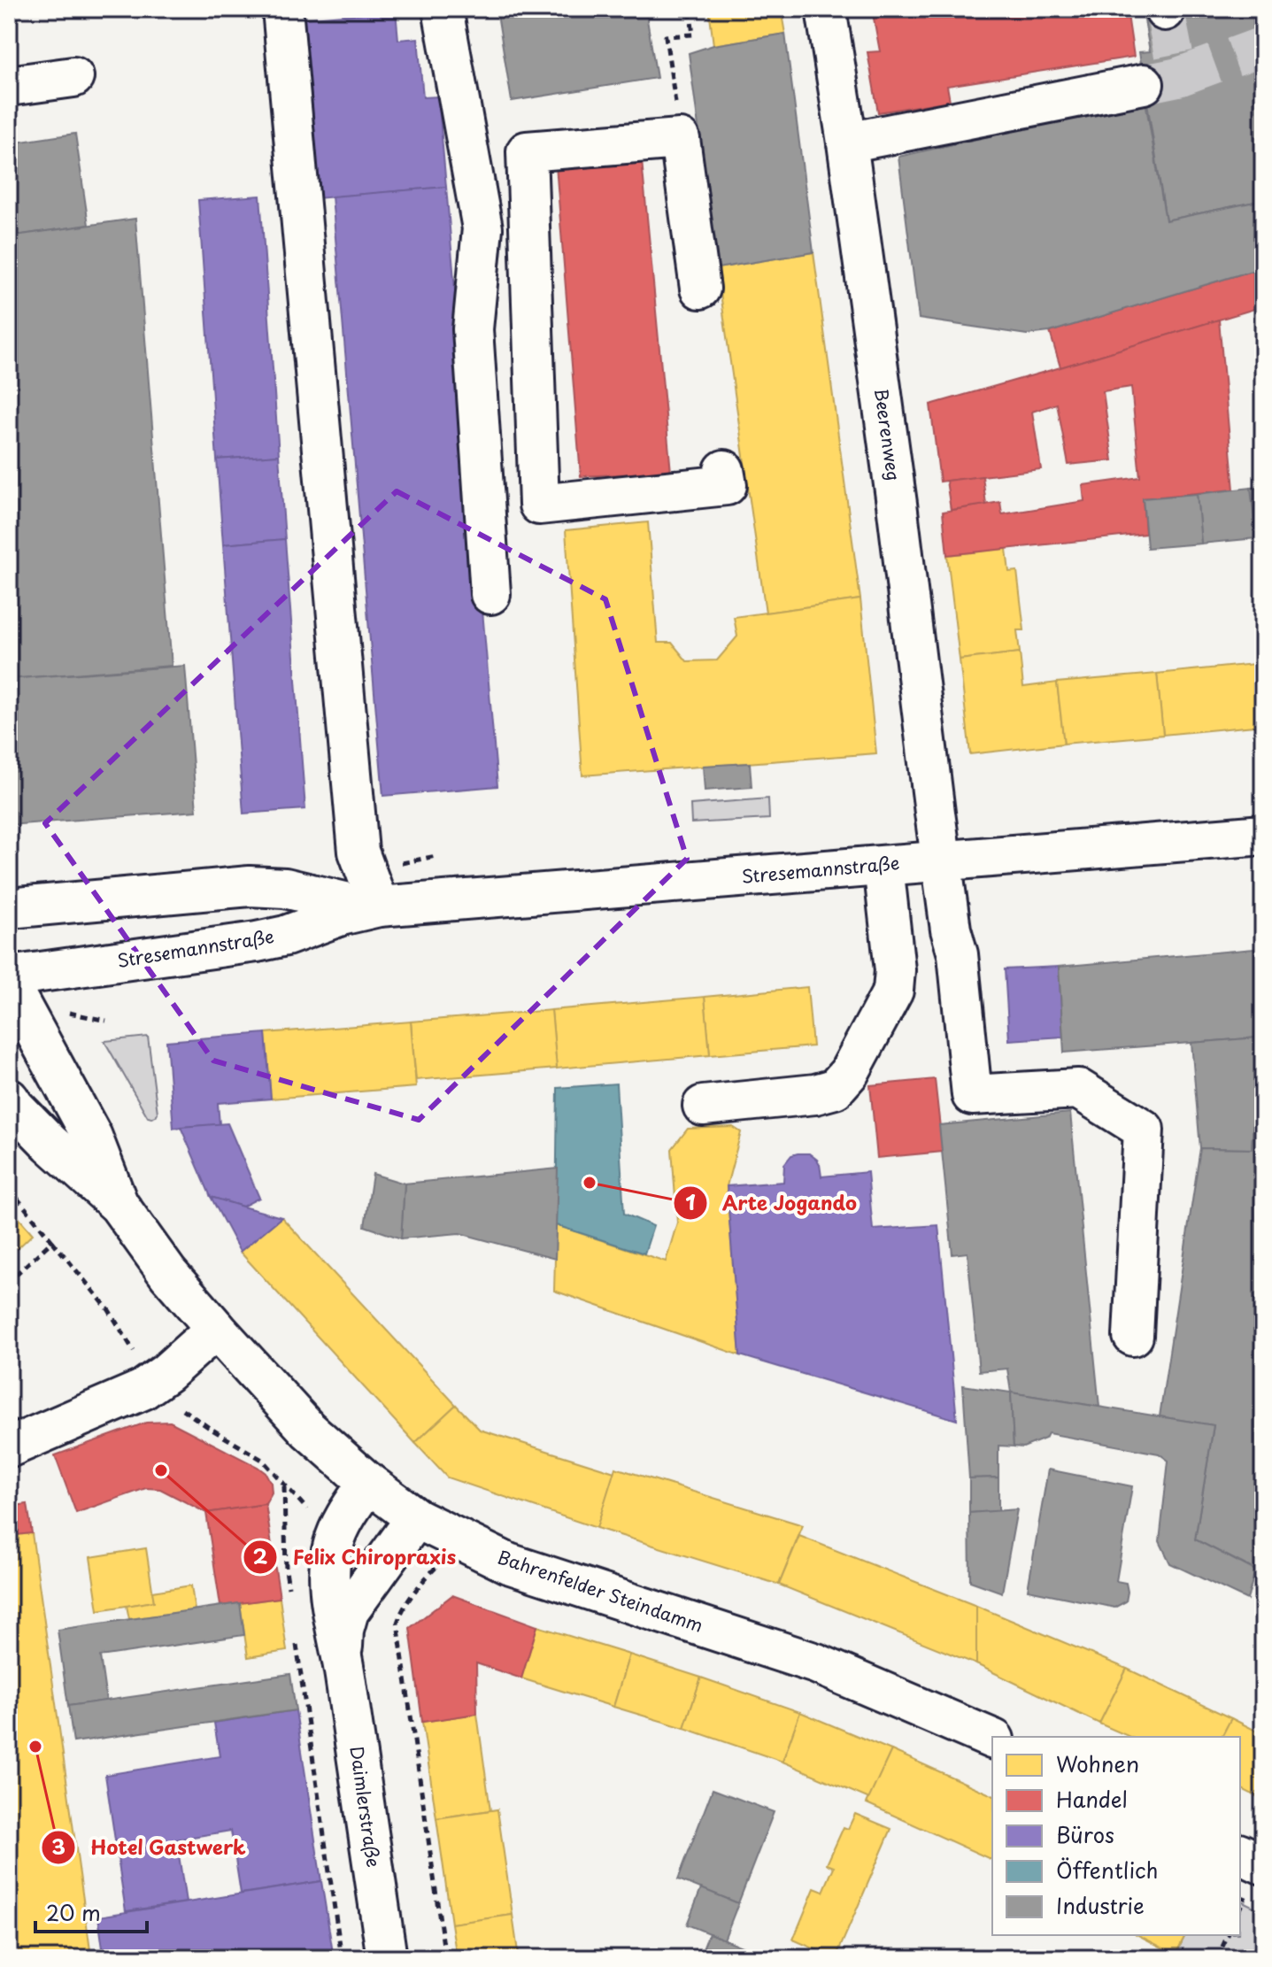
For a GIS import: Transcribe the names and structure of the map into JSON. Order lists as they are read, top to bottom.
{
  "streets": {
    "street": [
      "Beerenweg",
      "Stresemannstraße",
      "Bahrenfelder Steindamm",
      "Daimlerstraße"
    ]
  },
  "crossings": [
    ["Beerenweg", "Stresemannstraße"],
    ["Bahrenfelder Steindamm", "Daimlerstraße"]
  ],
  "places": ["Arte Jogando", "Felix Chiropraxis", "Hotel Gastwerk"],
  "legend": [
    "Wohnen",
    "Handel",
    "Büros",
    "Öffentlich",
    "Industrie"
  ],
  "scale_bar": "20 m"
}
